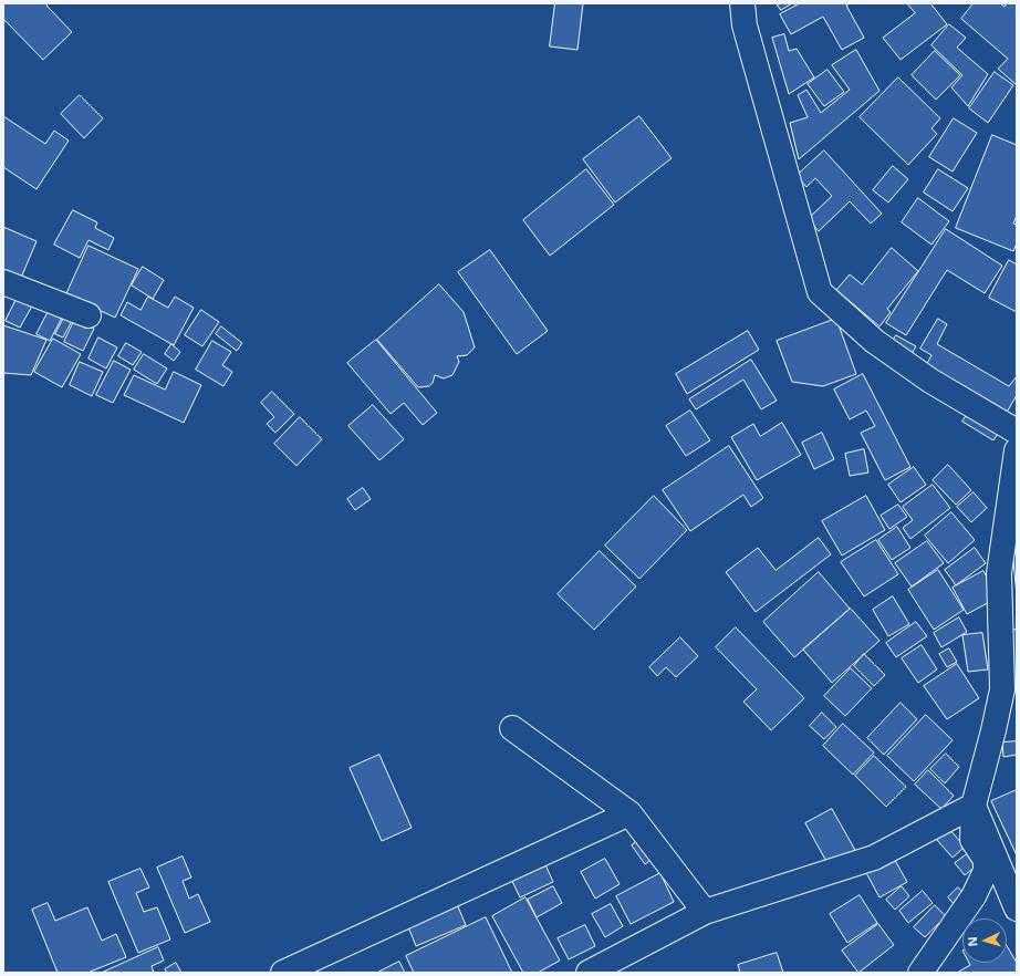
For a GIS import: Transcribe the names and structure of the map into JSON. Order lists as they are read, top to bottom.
{
  "north": "left"
}
